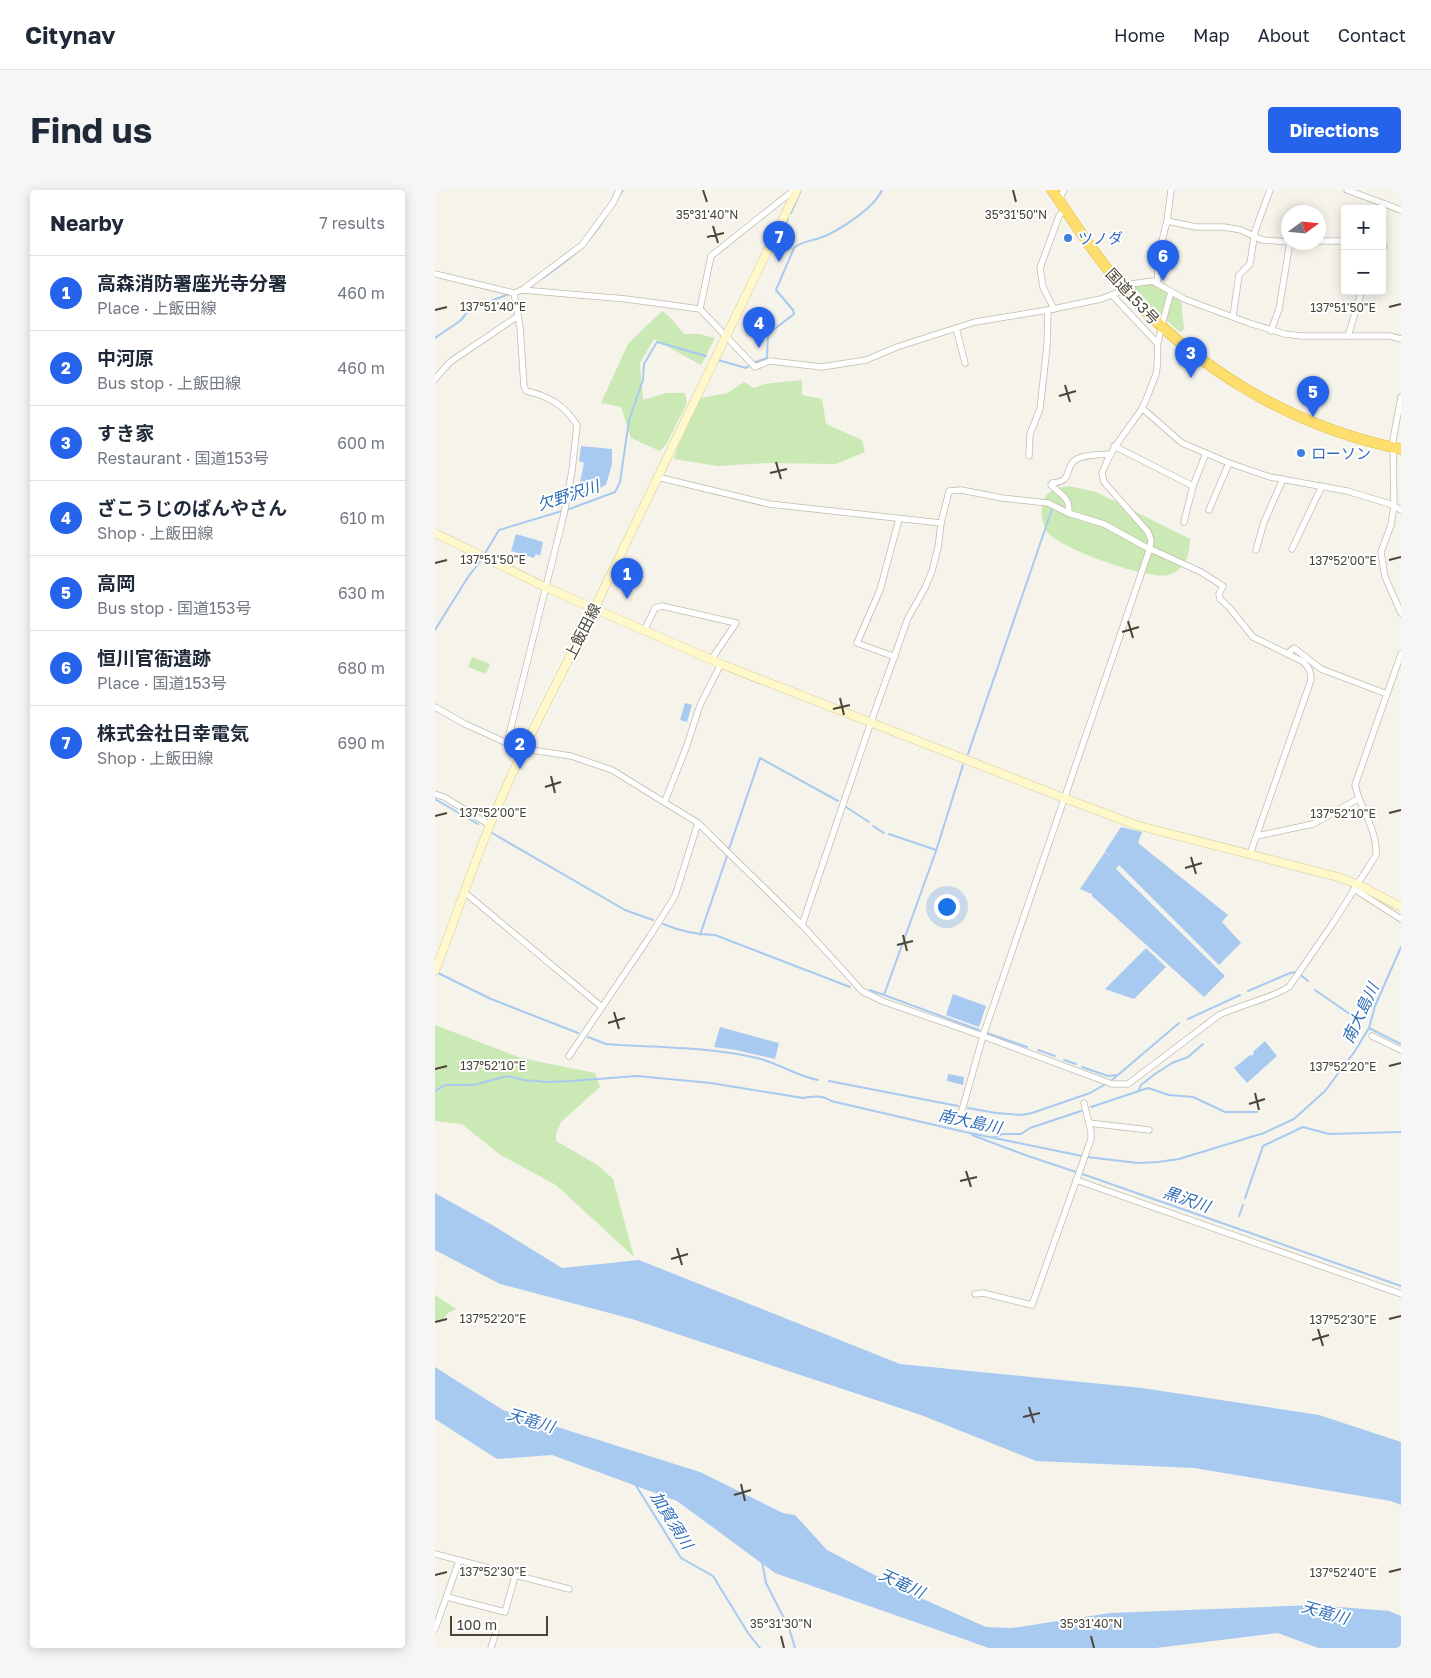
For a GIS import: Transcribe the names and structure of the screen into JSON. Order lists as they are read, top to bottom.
{
  "streets": {
    "highway": ["国道153号"],
    "street": ["上飯田線"]
  },
  "water": [
    "欠野沢川",
    "南大島川",
    "黒沢川",
    "天竜川",
    "加賀須川"
  ],
  "places": ["ツノダ", "ローソン"],
  "scale_bar": "100 m",
  "north": "right",
  "page": {
    "header": "Citynav",
    "nav": [
      "Home",
      "Map",
      "About",
      "Contact"
    ],
    "buttons": "Directions",
    "title": "Find us",
    "heading": ["Nearby", "7 results"],
    "map_buttons": ["+", "−"],
    "pins": [
      "7",
      "6",
      "4",
      "3",
      "5",
      "1",
      "2"
    ],
    "list": [
      {
        "mark": "1",
        "name": "高森消防署座光寺分署",
        "note": "Place · 上飯田線",
        "value": "460 m"
      },
      {
        "mark": "2",
        "name": "中河原",
        "note": "Bus stop · 上飯田線",
        "value": "460 m"
      },
      {
        "mark": "3",
        "name": "すき家",
        "note": "Restaurant · 国道153号",
        "value": "600 m"
      },
      {
        "mark": "4",
        "name": "ざこうじのぱんやさん",
        "note": "Shop · 上飯田線",
        "value": "610 m"
      },
      {
        "mark": "5",
        "name": "高岡",
        "note": "Bus stop · 国道153号",
        "value": "630 m"
      },
      {
        "mark": "6",
        "name": "恒川官衙遺跡",
        "note": "Place · 国道153号",
        "value": "680 m"
      },
      {
        "mark": "7",
        "name": "株式会社日幸電気",
        "note": "Shop · 上飯田線",
        "value": "690 m"
      }
    ],
    "scale": "100 m"
  },
  "coordinates": [
    "35°31'50\"N",
    "35°31'40\"N",
    "137°51'40\"E",
    "137°51'50\"E",
    "137°52'00\"E",
    "137°52'10\"E",
    "137°52'20\"E",
    "137°52'30\"E",
    "137°52'40\"E",
    "35°31'30\"N"
  ]
}
